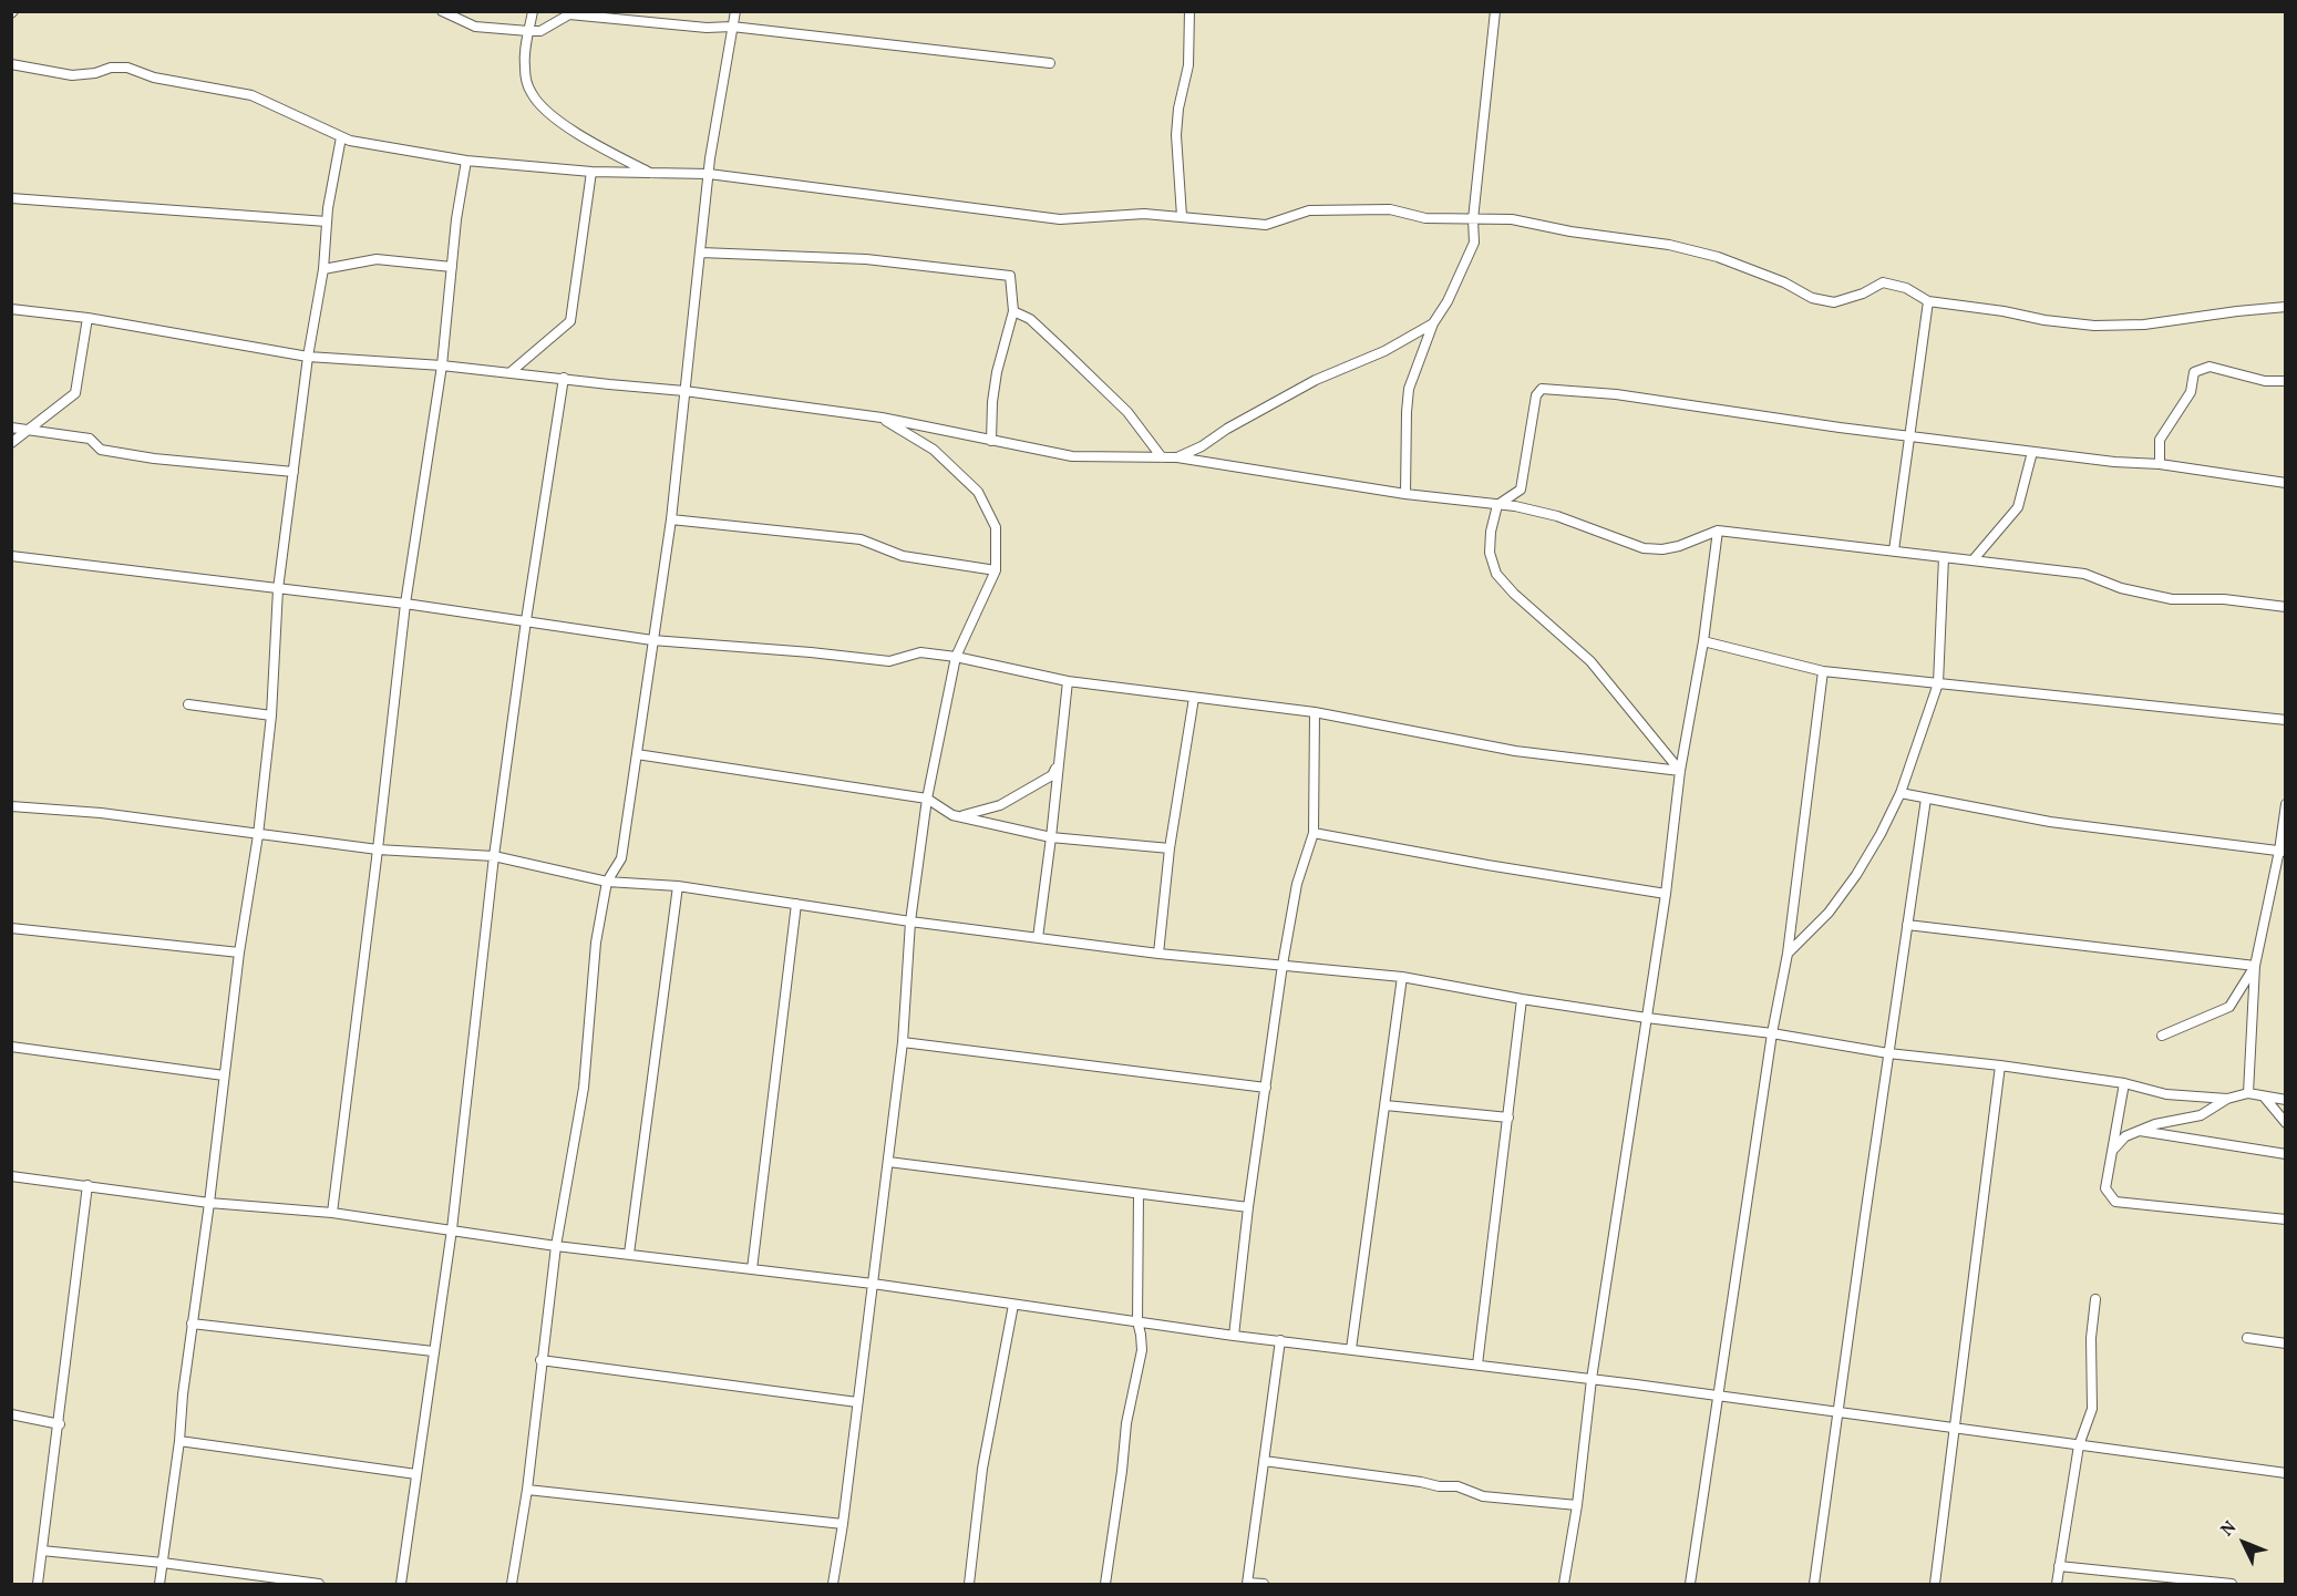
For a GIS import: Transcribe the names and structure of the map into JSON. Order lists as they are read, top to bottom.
{
  "north": "top left"
}
